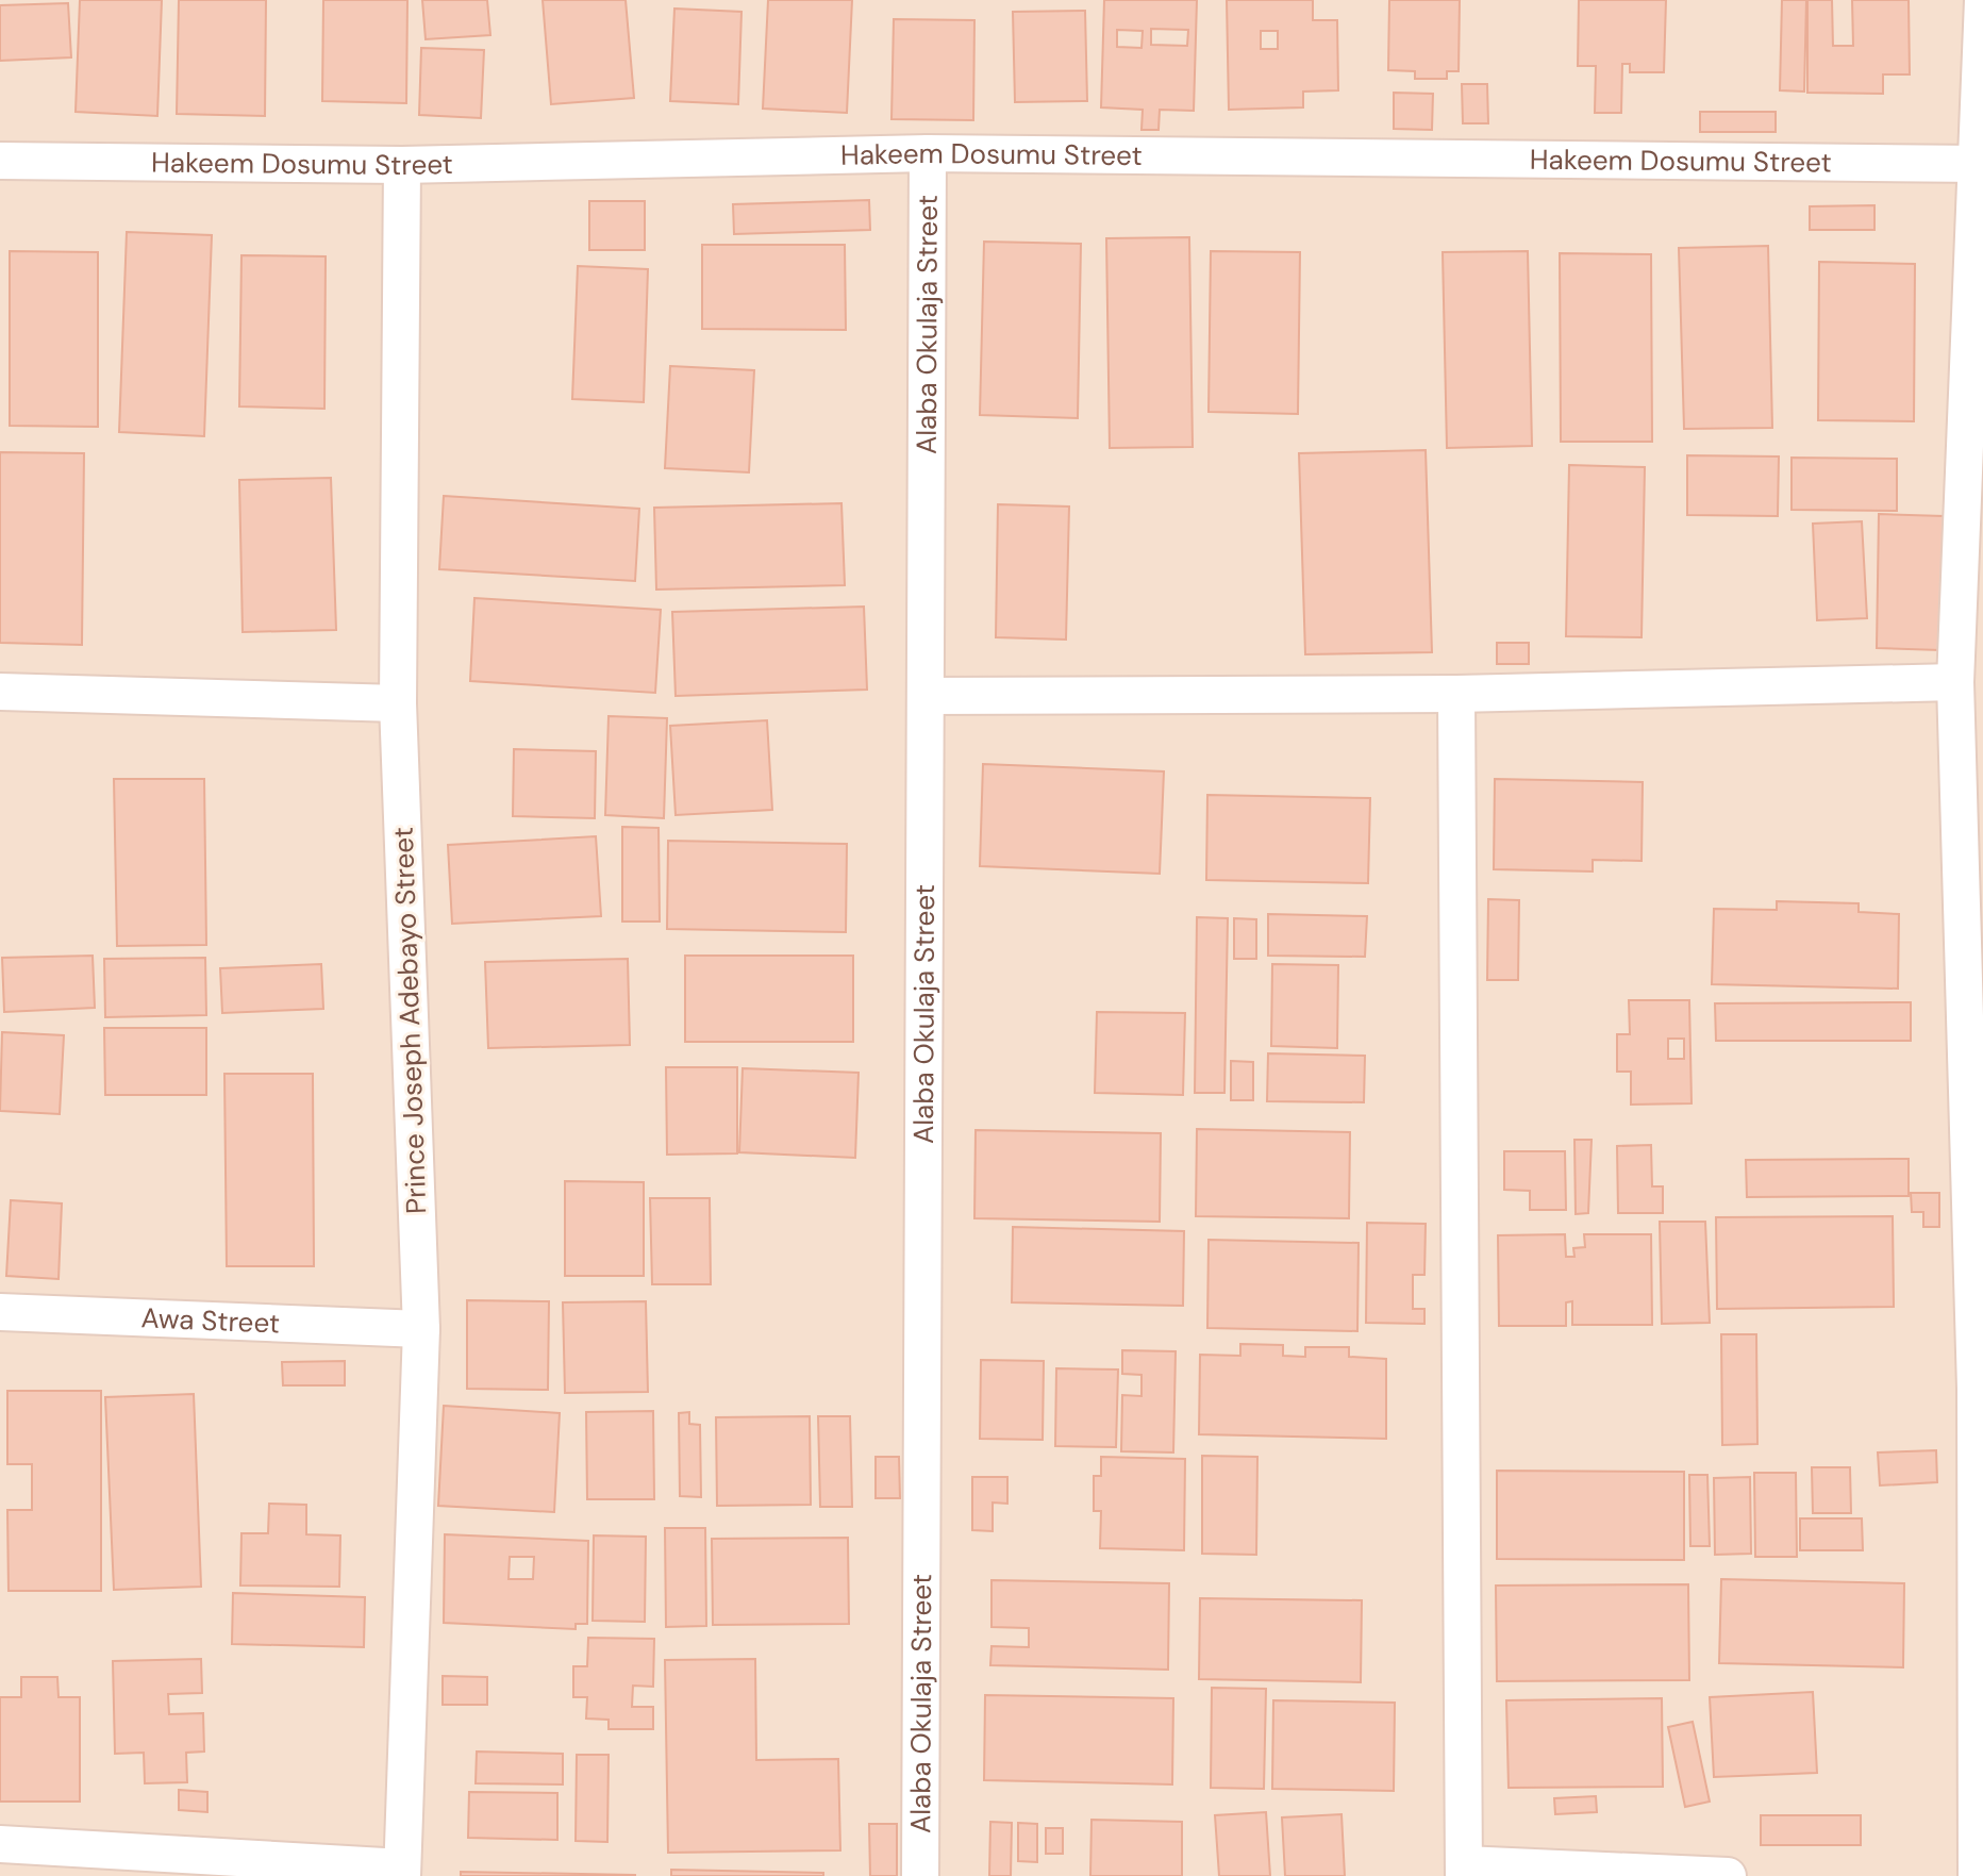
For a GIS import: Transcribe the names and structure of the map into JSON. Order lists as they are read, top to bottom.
{
  "streets": {
    "street": [
      "Hakeem Dosumu Street",
      "Alaba Okulaja Street",
      "Prince Joseph Adebayo Street",
      "Awa Street"
    ]
  },
  "crossings": [
    ["Hakeem Dosumu Street", "Alaba Okulaja Street"],
    ["Hakeem Dosumu Street", "Prince Joseph Adebayo Street"],
    ["Prince Joseph Adebayo Street", "Awa Street"]
  ]
}
